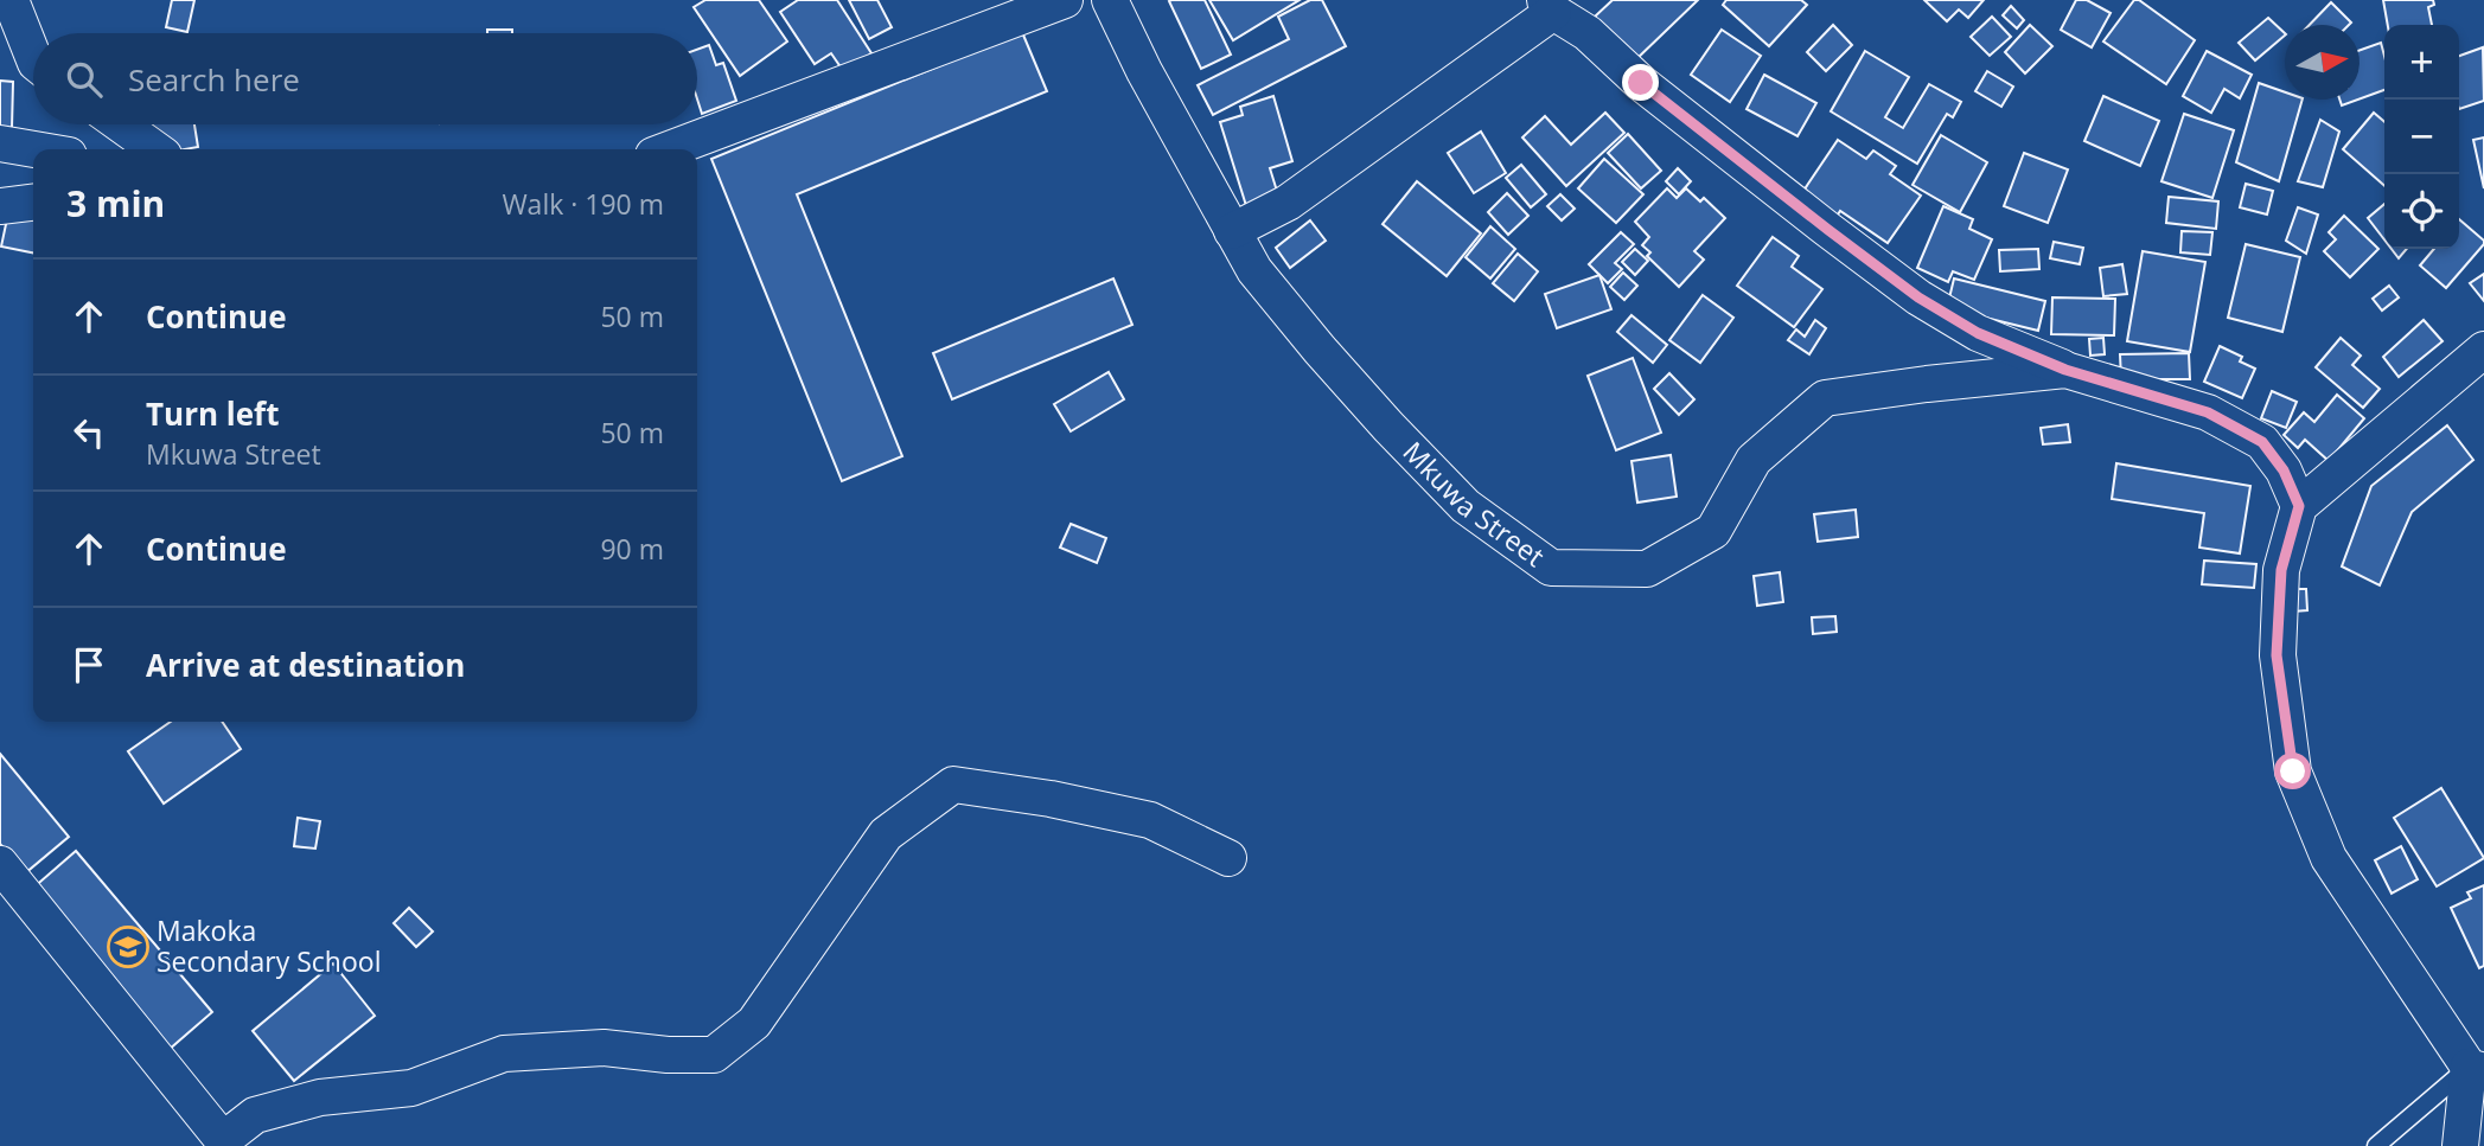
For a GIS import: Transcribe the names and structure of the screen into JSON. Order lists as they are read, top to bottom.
{
  "streets": {
    "street": ["Mkuwa Street"]
  },
  "places": {
    "school or university": ["Makoka Secondary School"]
  },
  "north": "right",
  "page": {
    "map_buttons": ["+", "−"],
    "search": "Search here",
    "heading": ["3 min", "Walk · 190 m"],
    "list": [
      ["Continue", "50 m"],
      ["Turn left", "Mkuwa Street", "50 m"],
      ["Continue", "90 m"],
      "Arrive at destination"
    ]
  }
}
